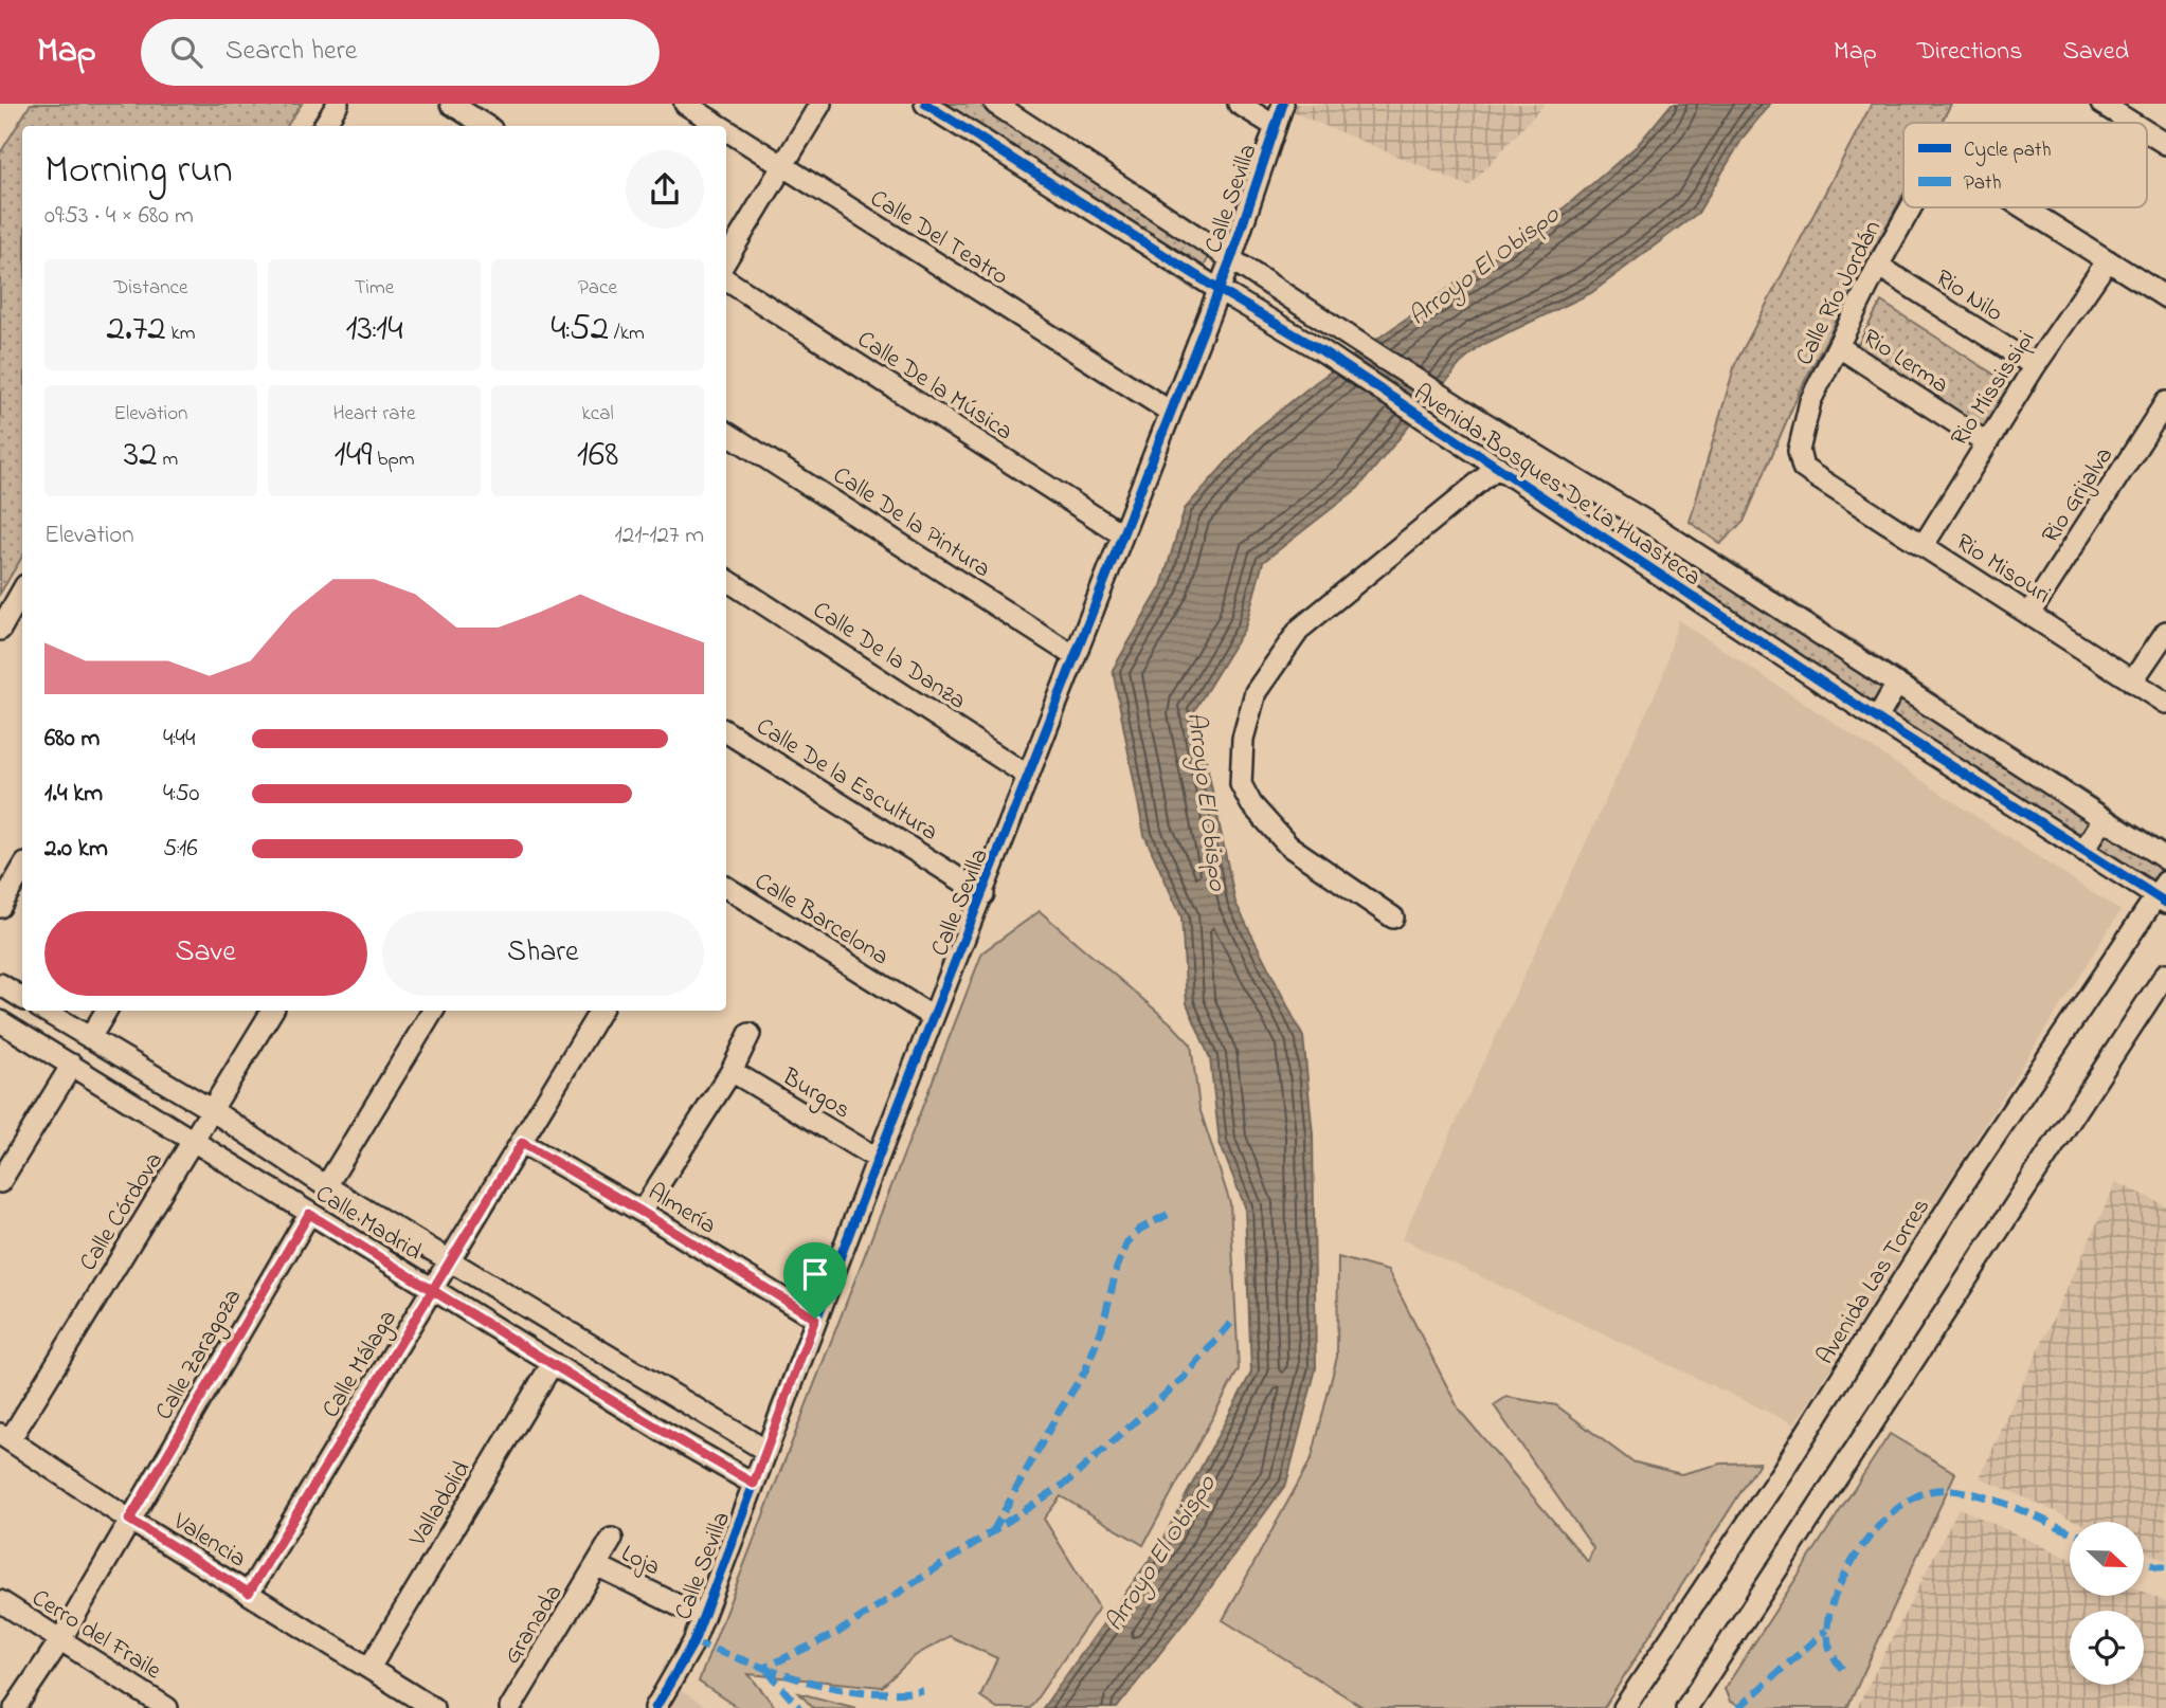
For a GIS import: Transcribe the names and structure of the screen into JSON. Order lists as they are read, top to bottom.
{
  "streets": {
    "street": [
      "Calle Sevilla",
      "Calle Del Teatro",
      "Calle Río Jordán",
      "Rio Nilo",
      "Rio Lerma",
      "Calle De la Música",
      "Rio Mississipi",
      "Avenida Bosques De La Huasteca",
      "Rio Grijalva",
      "Calle De la Pintura",
      "Rio Misouri",
      "Calle De la Danza",
      "Calle De la Escultura",
      "Calle Barcelona",
      "Burgos",
      "Almería",
      "Calle Córdova",
      "Calle Madrid",
      "Avenida Las Torres",
      "Calle Zaragoza",
      "Calle Málaga",
      "Valladolid",
      "Valencia",
      "Loja",
      "Granada",
      "Cerro del Fraile"
    ]
  },
  "crossings": [
    ["Calle Sevilla", "Calle Del Teatro"],
    ["Calle Sevilla", "Calle De la Música"],
    ["Calle Sevilla", "Avenida Bosques De La Huasteca"],
    ["Calle Sevilla", "Calle De la Pintura"],
    ["Calle Sevilla", "Calle De la Danza"],
    ["Calle Sevilla", "Calle De la Escultura"],
    ["Calle Sevilla", "Calle Barcelona"],
    ["Calle Sevilla", "Burgos"],
    ["Calle Sevilla", "Almería"],
    ["Calle Sevilla", "Calle Madrid"],
    ["Calle Sevilla", "Loja"],
    ["Calle Río Jordán", "Rio Nilo"],
    ["Calle Río Jordán", "Rio Lerma"],
    ["Calle Río Jordán", "Rio Mississipi"],
    ["Calle Río Jordán", "Rio Misouri"],
    ["Rio Nilo", "Rio Mississipi"],
    ["Rio Lerma", "Rio Mississipi"],
    ["Rio Mississipi", "Rio Misouri"],
    ["Avenida Bosques De La Huasteca", "Avenida Las Torres"],
    ["Rio Grijalva", "Rio Misouri"],
    ["Almería", "Calle Málaga"],
    ["Calle Córdova", "Calle Madrid"],
    ["Calle Córdova", "Valencia"],
    ["Calle Madrid", "Calle Zaragoza"],
    ["Calle Madrid", "Calle Málaga"],
    ["Calle Madrid", "Valladolid"],
    ["Calle Zaragoza", "Valencia"],
    ["Calle Zaragoza", "Cerro del Fraile"],
    ["Calle Málaga", "Valencia"],
    ["Valladolid", "Valencia"],
    ["Loja", "Granada"]
  ],
  "water": ["Arroyo El Obispo"],
  "legend": ["Cycle path", "Path"],
  "north": "right",
  "page": {
    "header": "Map",
    "search": "Search here",
    "nav": ["Map", "Directions", "Saved"],
    "heading": ["Morning run", "09:53 · 4 × 680 m"],
    "stats": [
      ["Distance", "2.72 km"],
      ["Time", "13:14"],
      ["Pace", "4:52 /km"],
      ["Elevation", "32 m"],
      ["Heart rate", "149 bpm"],
      ["kcal", "168"]
    ],
    "chart": ["Elevation", "121–127 m"],
    "list": [
      {
        "name": "680 m",
        "note": "4:44"
      },
      {
        "name": "1.4 km",
        "note": "4:50"
      },
      {
        "name": "2.0 km",
        "note": "5:16"
      }
    ],
    "buttons": ["Save", "Share"]
  }
}
